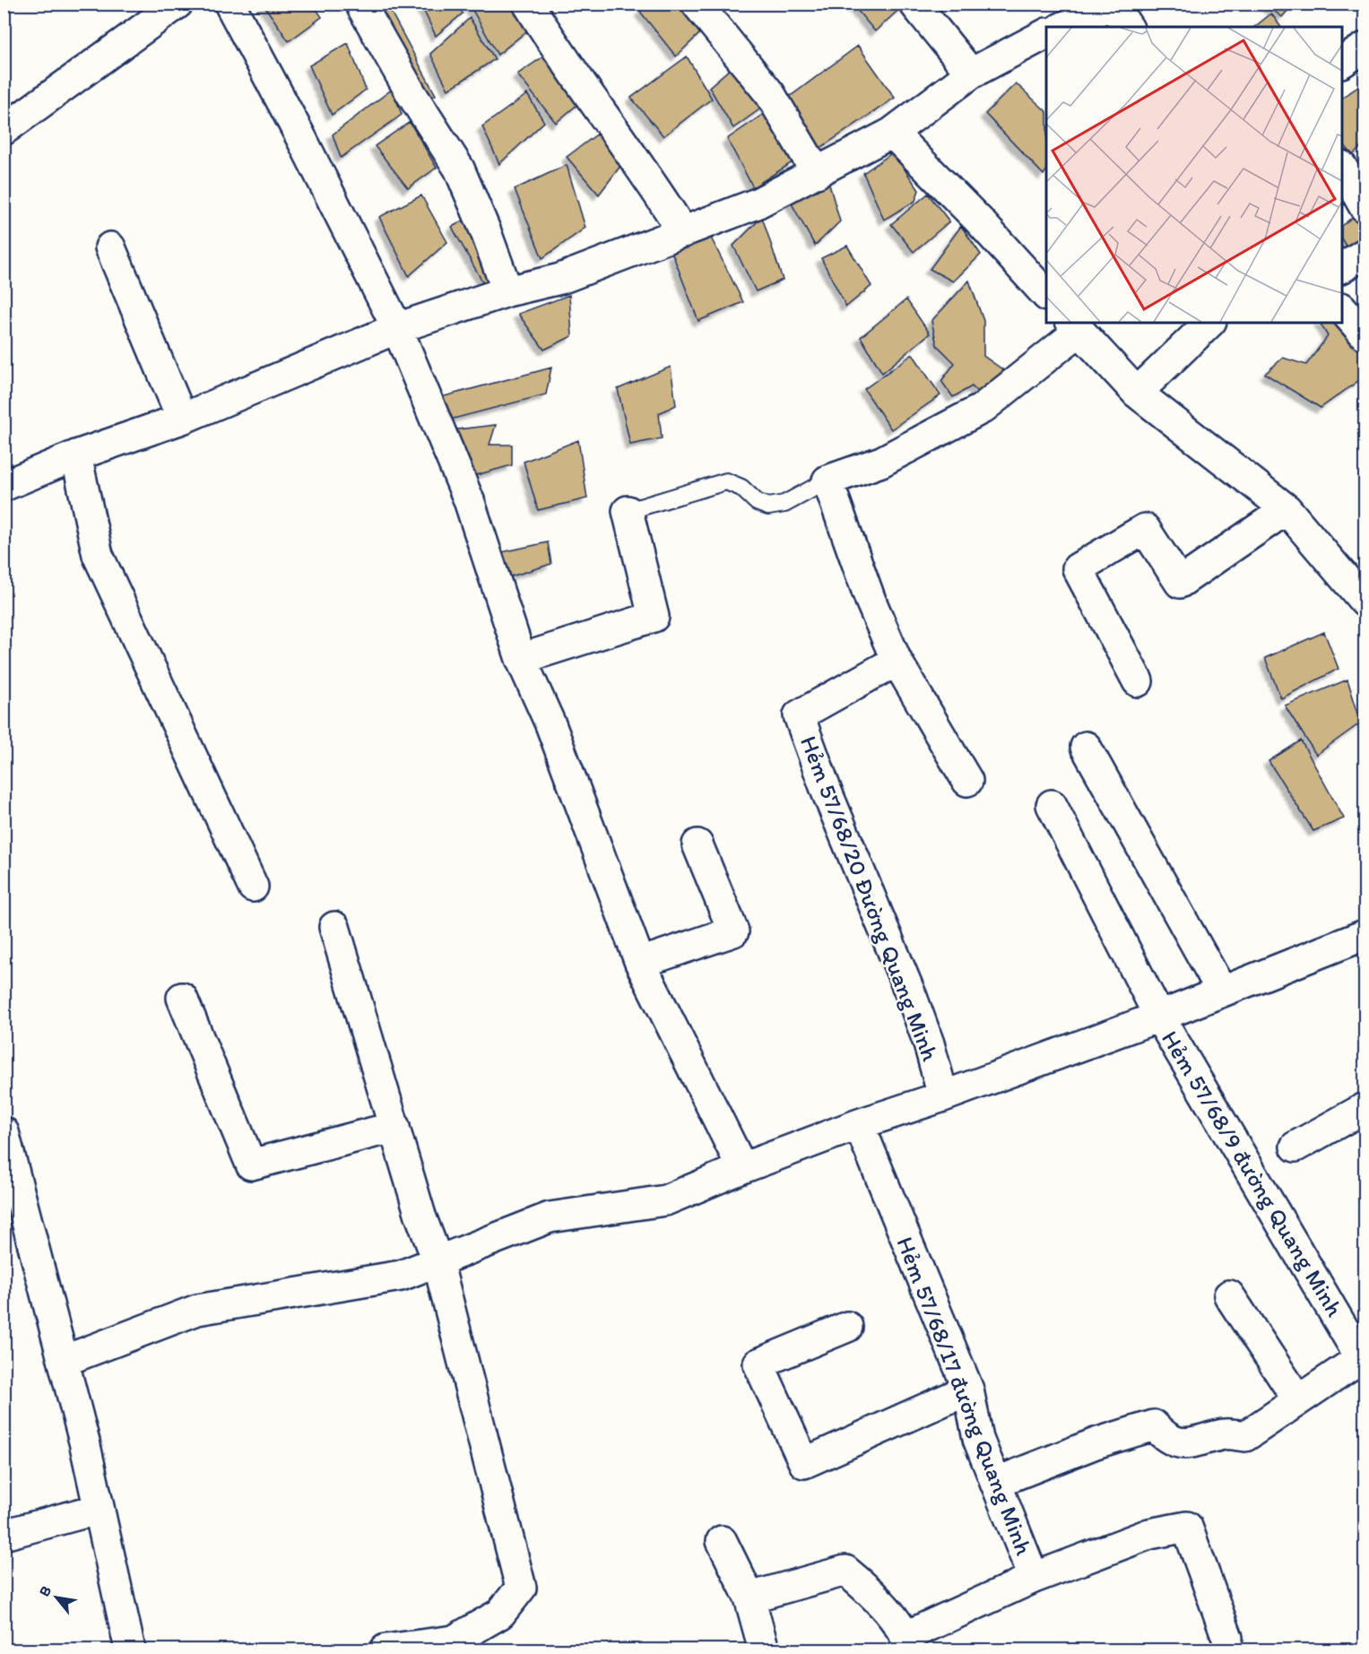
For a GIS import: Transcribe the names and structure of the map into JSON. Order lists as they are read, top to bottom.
{
  "streets": {
    "street": ["Hẻm 57/68/20 Đường Quang Minh", "Hẻm 57/68/9 đường Quang Minh", "Hẻm 57/68/17 đường Quang Minh"]
  },
  "north": "top left"
}
